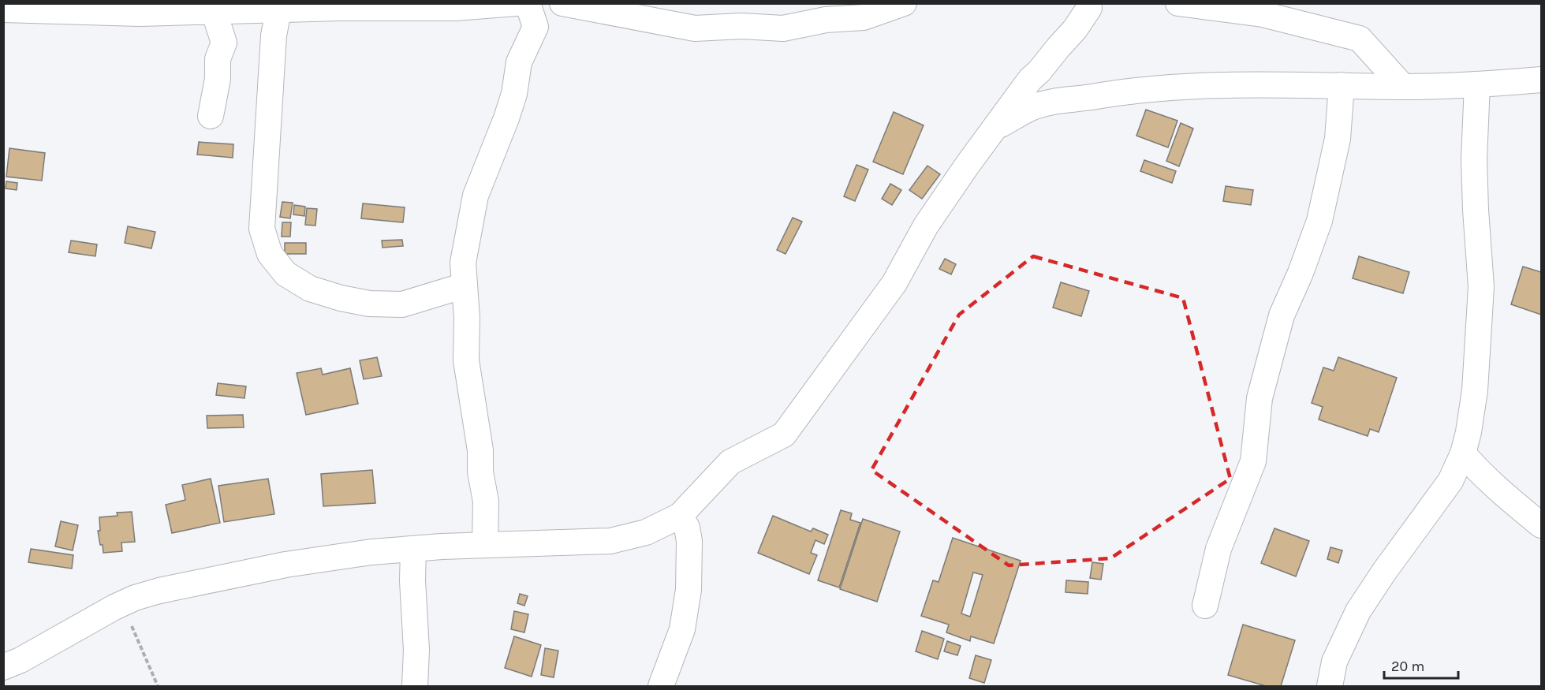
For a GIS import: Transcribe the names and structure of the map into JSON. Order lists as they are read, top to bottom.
{
  "scale_bar": "20 m"
}
